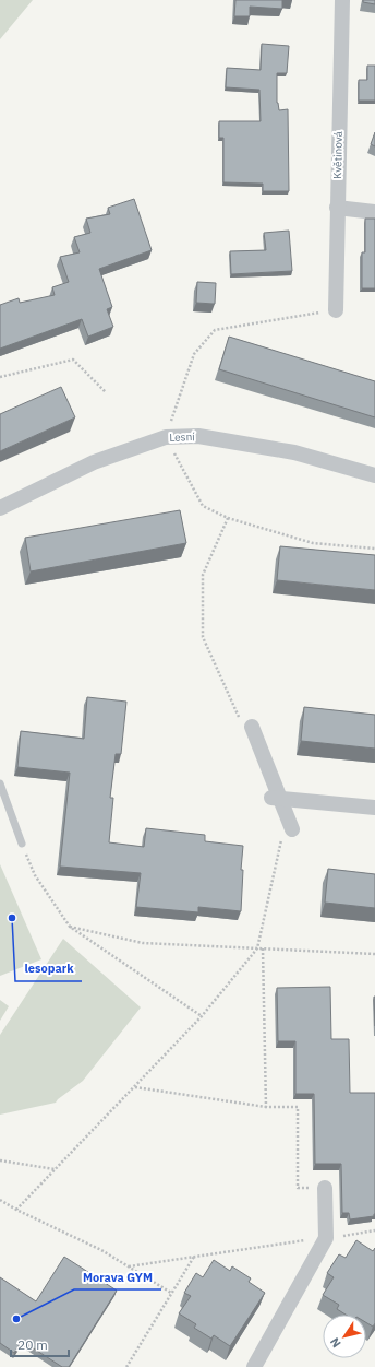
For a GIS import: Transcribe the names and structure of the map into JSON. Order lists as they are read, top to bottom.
{
  "streets": {
    "street": ["Květinová", "Lesní"]
  },
  "places": ["lesopark", "Morava GYM"],
  "scale_bar": "20 m",
  "north": "bottom left"
}
